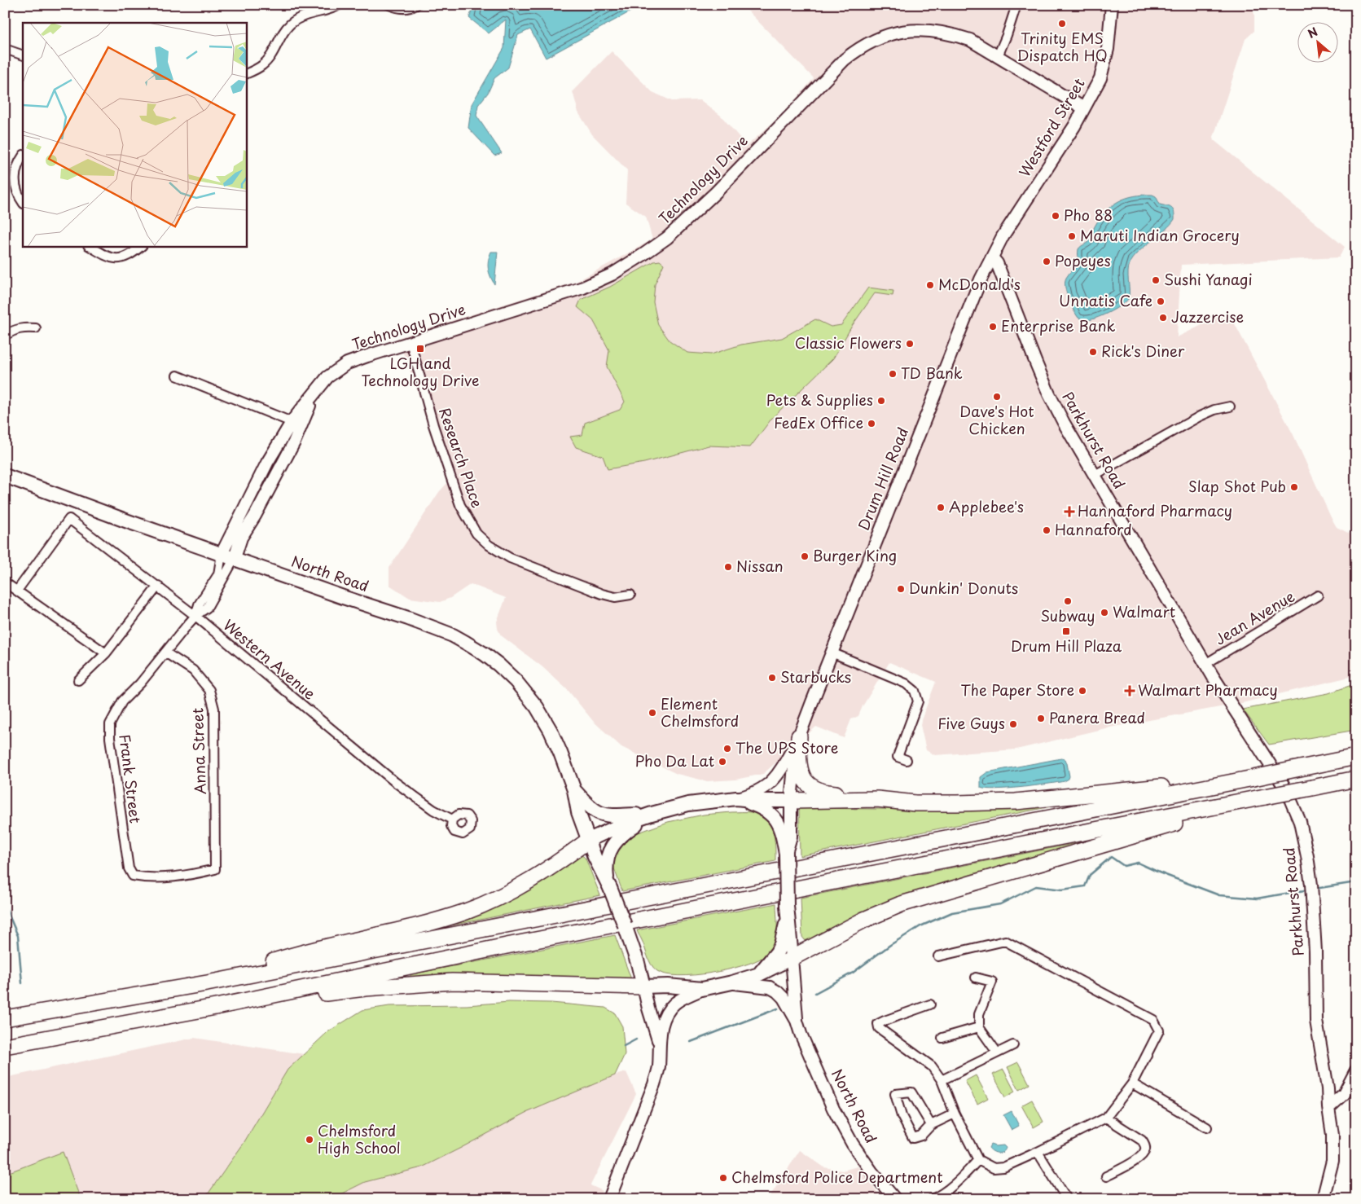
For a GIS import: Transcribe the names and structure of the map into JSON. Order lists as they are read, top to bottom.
{
  "streets": {
    "main road": ["North Road"],
    "street": [
      "Westford Street",
      "Technology Drive",
      "Parkhurst Road",
      "Research Place",
      "Drum Hill Road",
      "Jean Avenue",
      "Western Avenue",
      "Anna Street",
      "Frank Street"
    ]
  },
  "crossings": [
    ["Westford Street", "Technology Drive"],
    ["Westford Street", "Parkhurst Road"],
    ["Westford Street", "Drum Hill Road"],
    ["Technology Drive", "Research Place"],
    ["Technology Drive", "North Road"],
    ["Technology Drive", "Frank Street"],
    ["Parkhurst Road", "Drum Hill Road"],
    ["Parkhurst Road", "Jean Avenue"],
    ["North Road", "Frank Street"],
    ["Western Avenue", "Frank Street"],
    ["Anna Street", "Frank Street"]
  ],
  "places": {
    "other": [
      "Trinity EMS Dispatch HQ",
      "Pho 88",
      "Maruti Indian Grocery",
      "Popeyes",
      "Sushi Yanagi",
      "McDonald's",
      "Unnatis Cafe",
      "Jazzercise",
      "Enterprise Bank",
      "Classic Flowers",
      "Rick's Diner",
      "TD Bank",
      "Dave's Hot Chicken",
      "Pets & Supplies",
      "FedEx Office",
      "Slap Shot Pub",
      "Applebee's",
      "Hannaford",
      "Burger King",
      "Nissan",
      "Dunkin' Donuts",
      "Subway",
      "Walmart",
      "Starbucks",
      "The Paper Store",
      "Element Chelmsford",
      "Panera Bread",
      "Five Guys",
      "The UPS Store",
      "Pho Da Lat",
      "Chelmsford High School",
      "Chelmsford Police Department"
    ],
    "transit": ["LGH and Technology Drive", "Drum Hill Plaza"],
    "health": ["Hannaford Pharmacy", "Walmart Pharmacy"]
  },
  "north": "top left"
}
